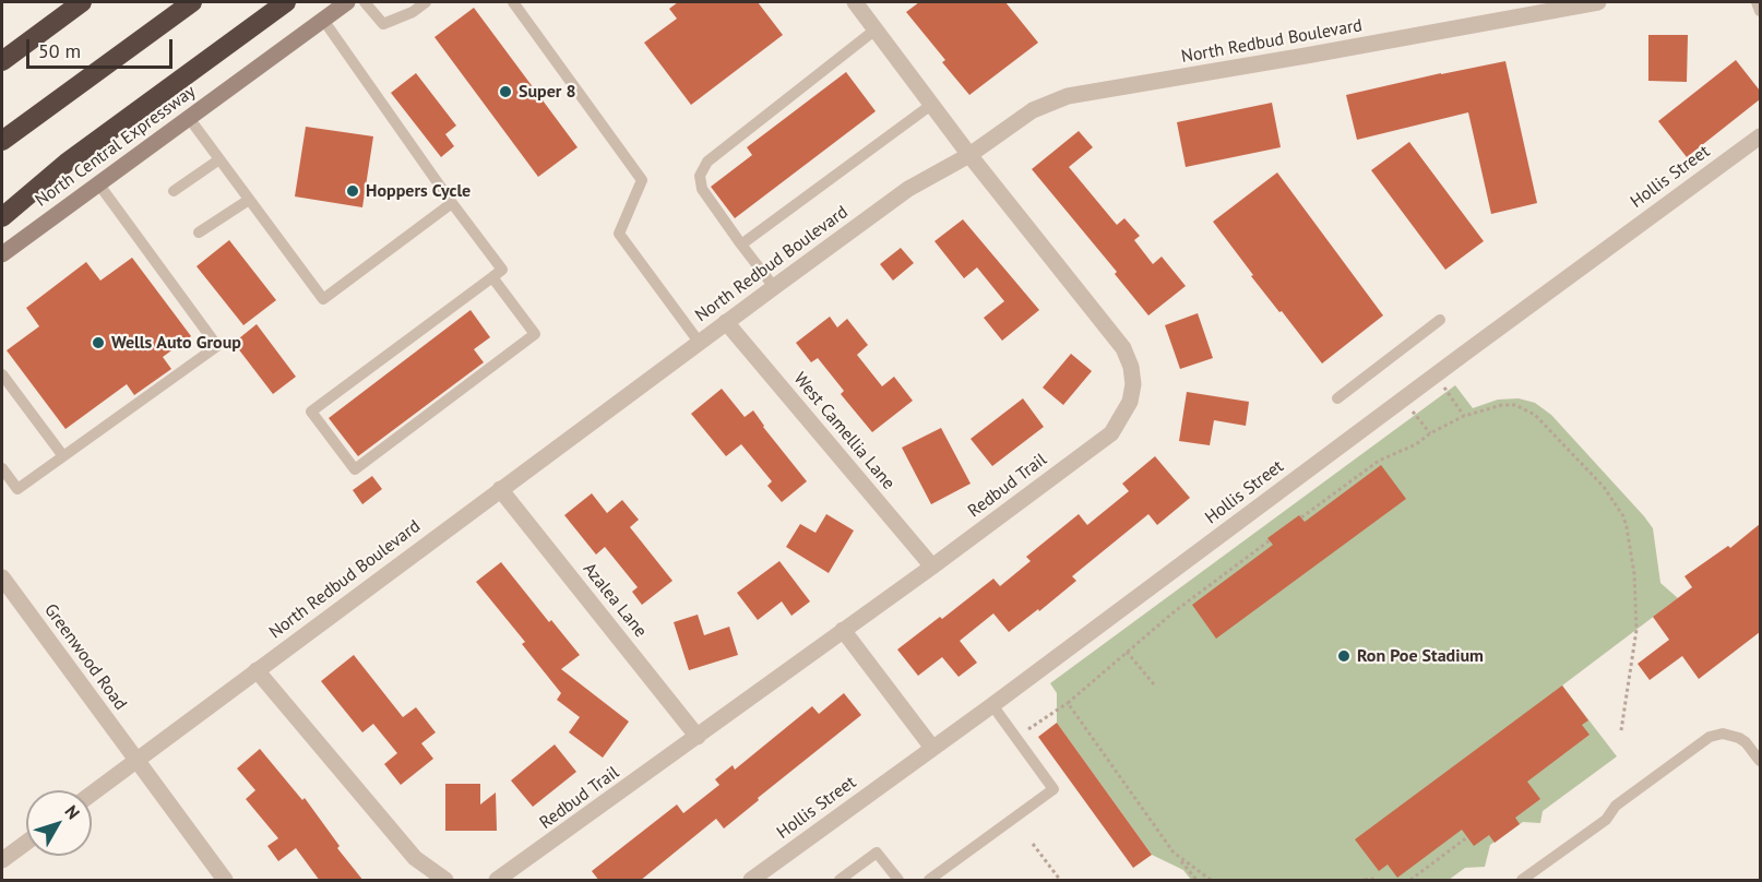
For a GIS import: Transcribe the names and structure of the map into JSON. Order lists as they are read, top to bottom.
{
  "streets": {
    "main road": ["North Central Expressway"],
    "street": [
      "North Redbud Boulevard",
      "Hollis Street",
      "West Camellia Lane",
      "Redbud Trail",
      "Azalea Lane",
      "Greenwood Road"
    ]
  },
  "crossings": [
    ["North Redbud Boulevard", "West Camellia Lane"],
    ["North Redbud Boulevard", "Redbud Trail"],
    ["North Redbud Boulevard", "Azalea Lane"],
    ["North Redbud Boulevard", "Greenwood Road"],
    ["West Camellia Lane", "Redbud Trail"],
    ["Redbud Trail", "Azalea Lane"]
  ],
  "places": [
    "Super 8",
    "Hoppers Cycle",
    "Wells Auto Group",
    "Ron Poe Stadium"
  ],
  "scale_bar": "50 m",
  "north": "top right"
}
